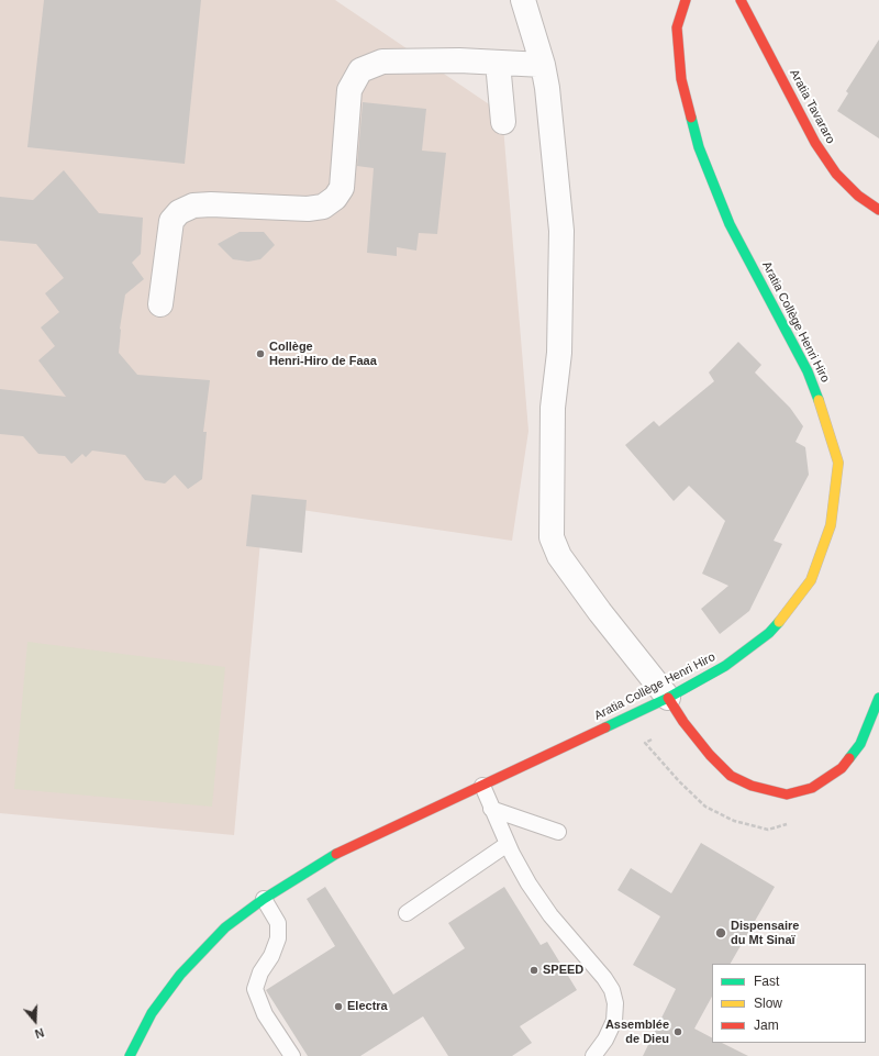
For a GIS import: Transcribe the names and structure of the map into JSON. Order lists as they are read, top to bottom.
{
  "streets": {
    "main road": ["Aratia Tavararo", "Aratia Collège Henri Hiro"]
  },
  "places": [
    "Collège Henri-Hiro de Faaa",
    "Dispensaire du Mt Sinaï",
    "SPEED",
    "Electra",
    "Assemblée de Dieu"
  ],
  "legend": ["Fast", "Slow", "Jam"],
  "north": "bottom"
}
